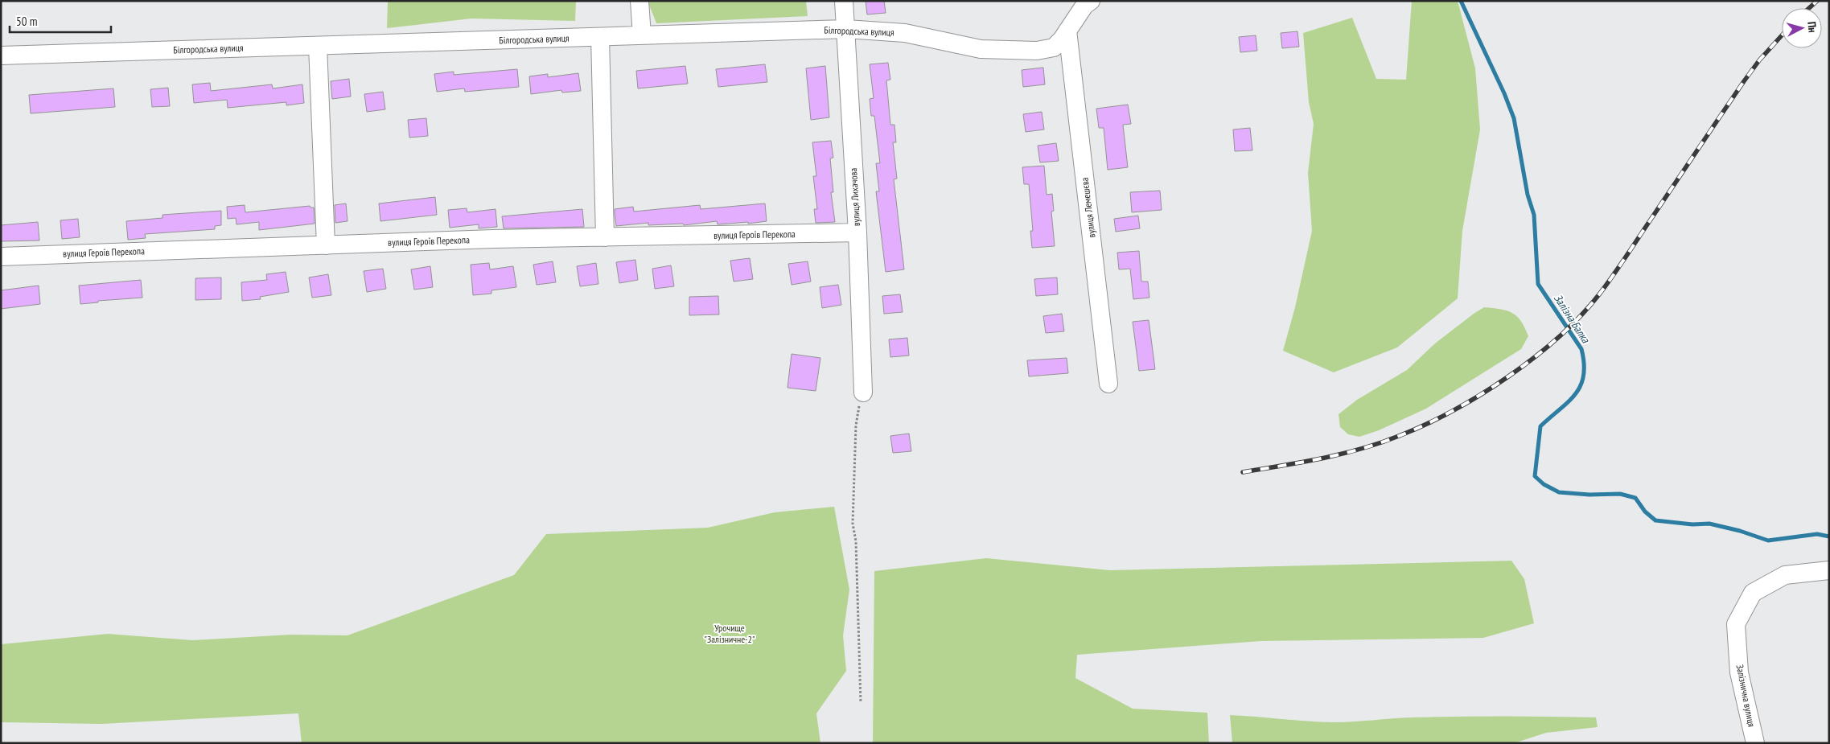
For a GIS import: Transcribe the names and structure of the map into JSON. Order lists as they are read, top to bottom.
{
  "streets": {
    "street": [
      "Білгородська вулиця",
      "вулиця Лихачова",
      "вулиця Лемешєва",
      "вулиця Героїв Перекопа",
      "Залізнична вулиця"
    ]
  },
  "crossings": [
    ["Білгородська вулиця", "вулиця Лихачова"],
    ["Білгородська вулиця", "вулиця Лемешєва"],
    ["вулиця Лихачова", "вулиця Героїв Перекопа"]
  ],
  "water": ["Залізна Балка"],
  "parks": ["Урочище \"Залізничне-2\""],
  "scale_bar": "50 m",
  "north": "right"
}
